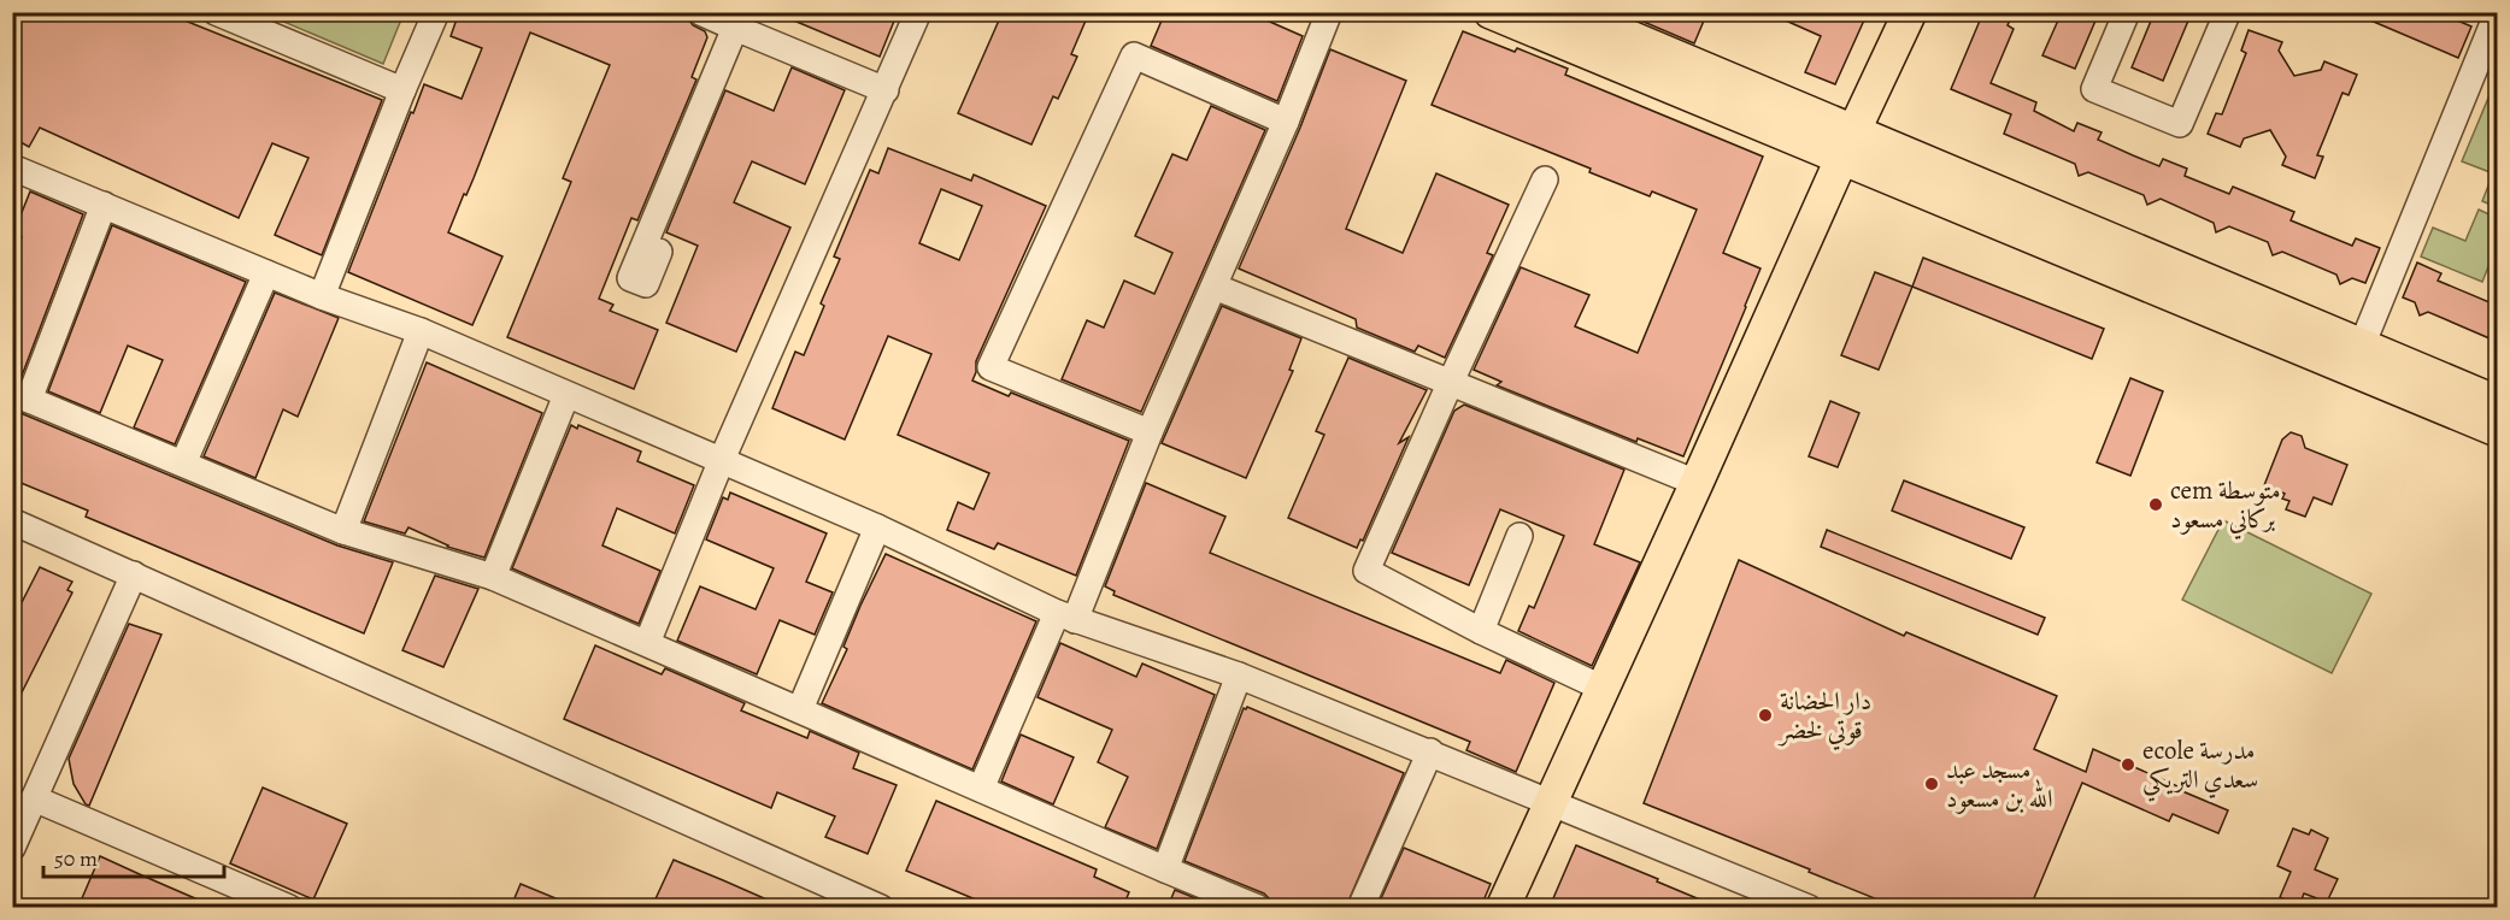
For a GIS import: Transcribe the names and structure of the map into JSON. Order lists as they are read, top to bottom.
{
  "places": [
    "cem متوسطة بركاني مسعود",
    "دار الحضانة قوتي لخضر",
    "ecole مدرسة سعدي التريكي",
    "مسجد عبد الله بن مسعود"
  ],
  "scale_bar": "50 m"
}
